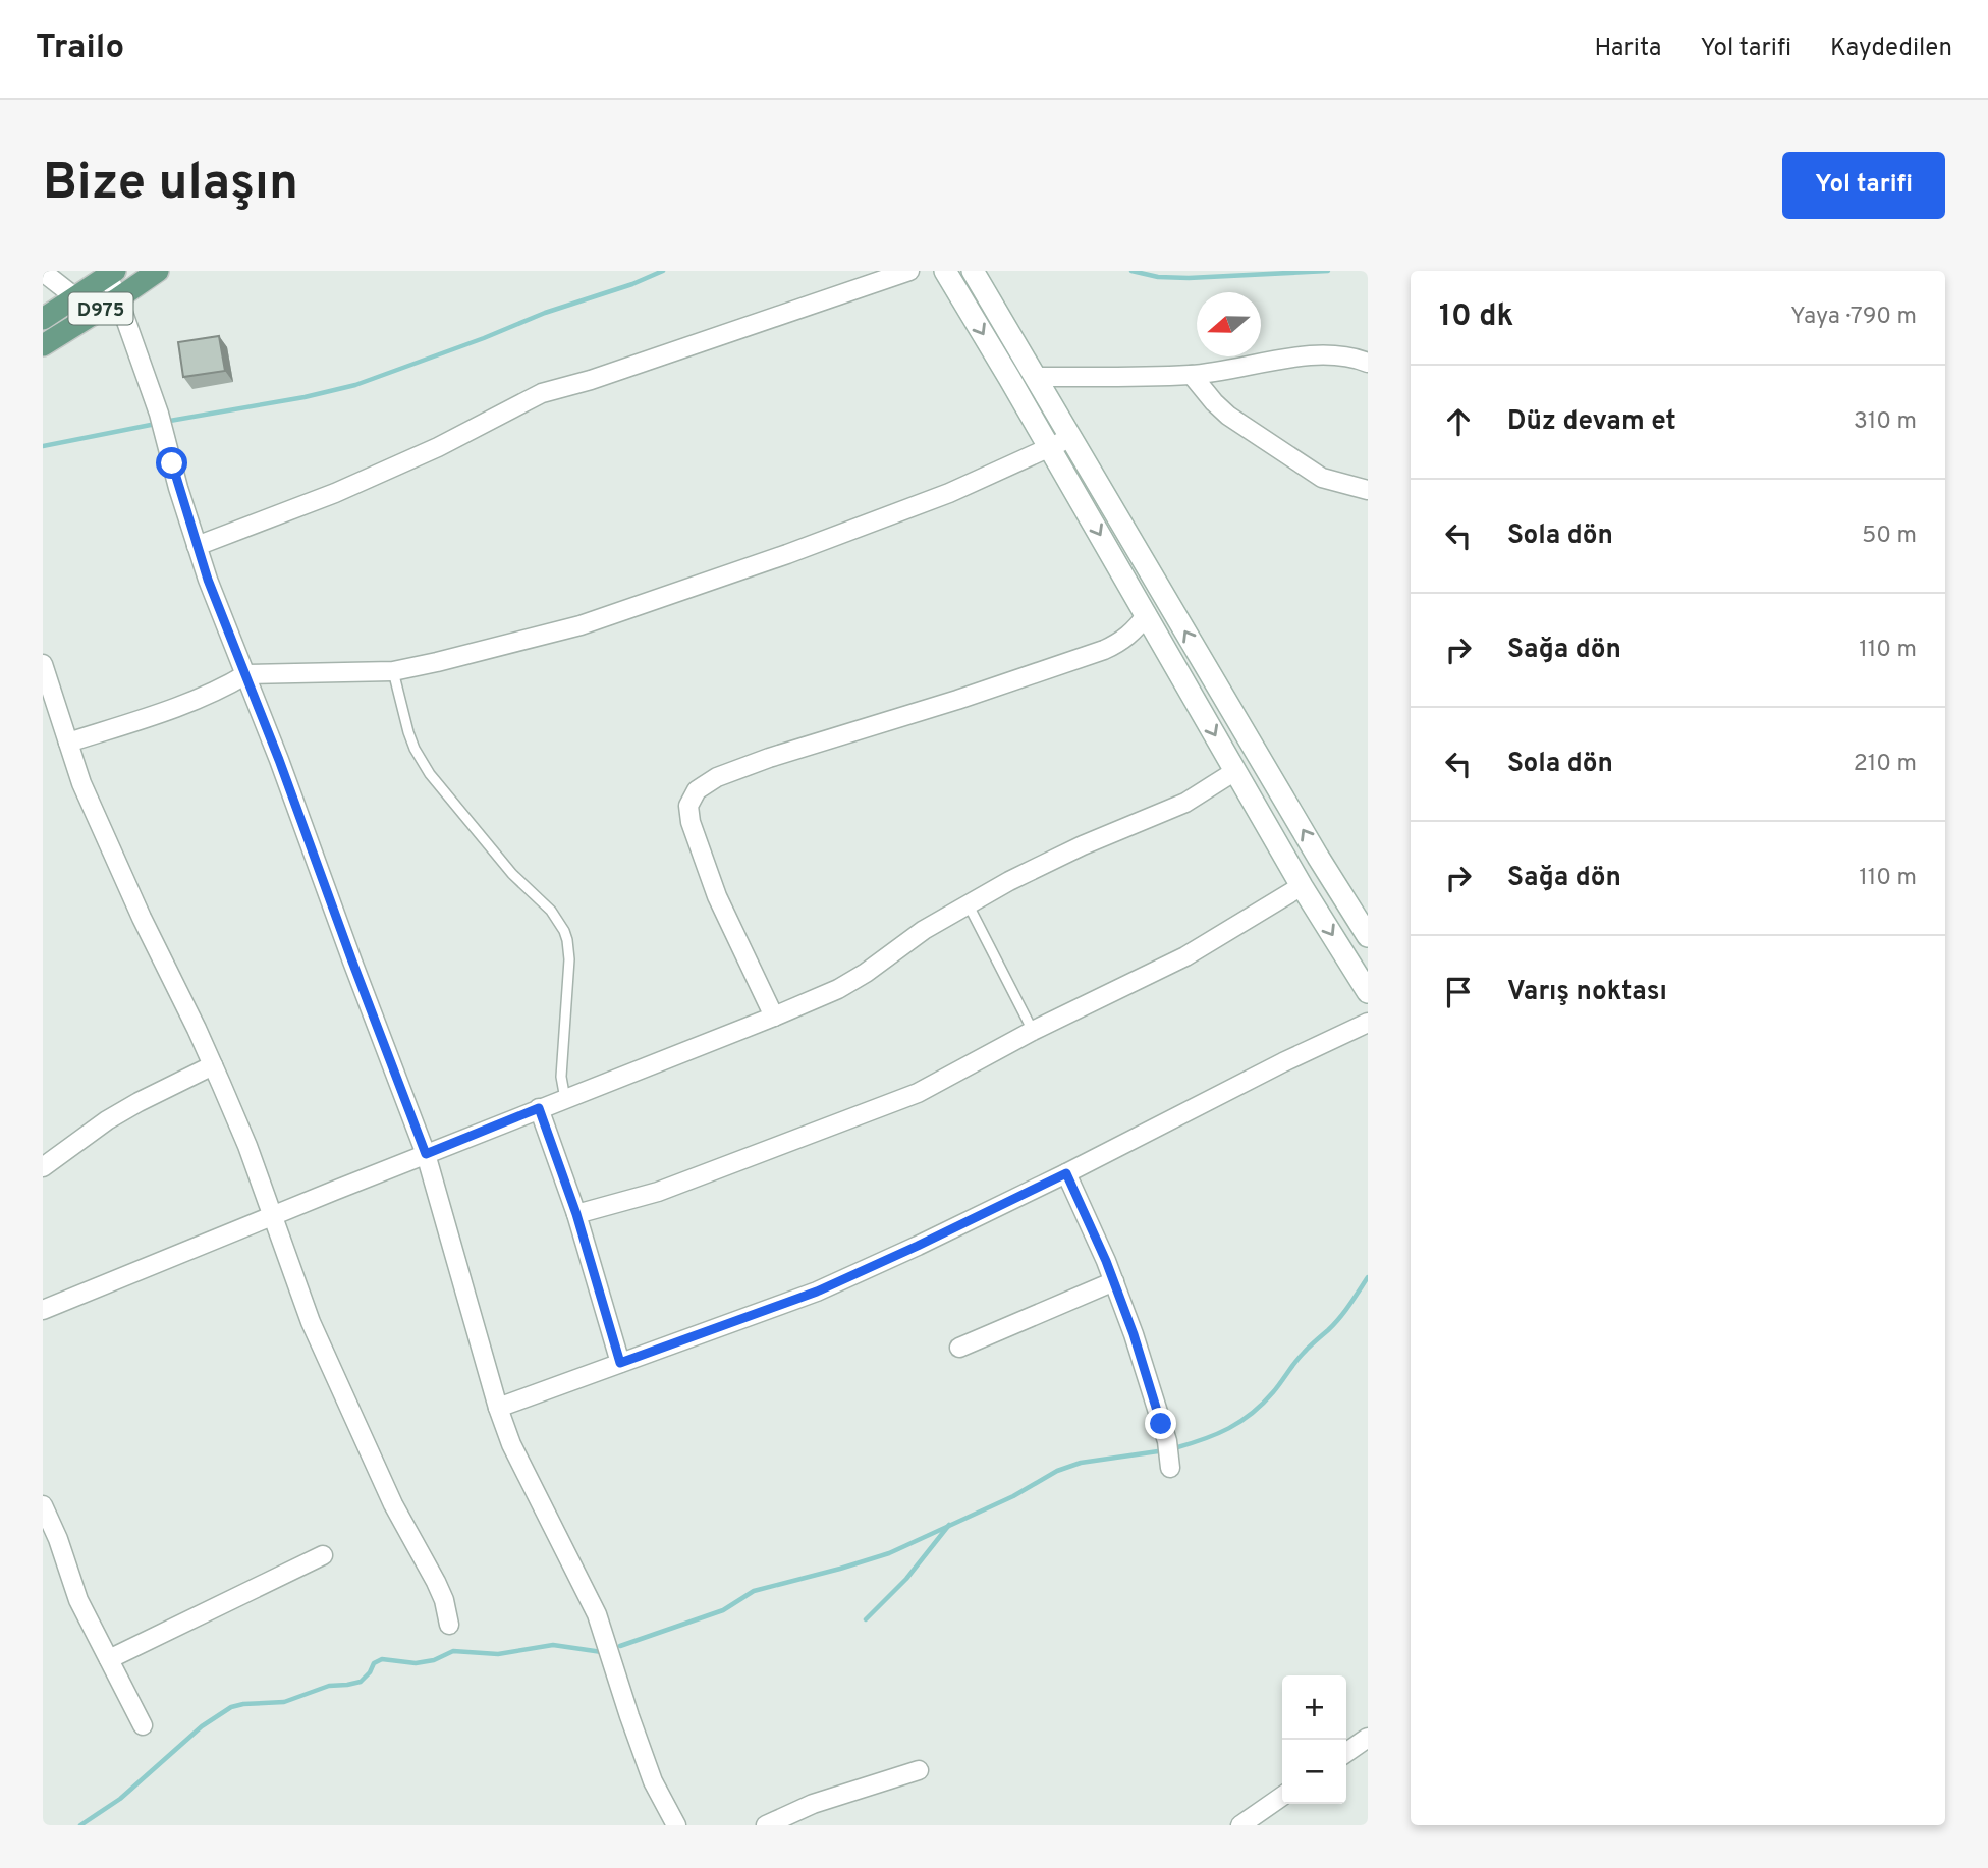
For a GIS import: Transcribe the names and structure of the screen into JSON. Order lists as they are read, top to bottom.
{
  "streets": {
    "main road": ["D975"]
  },
  "north": "left",
  "page": {
    "header": "Trailo",
    "nav": ["Harita", "Yol tarifi", "Kaydedilen"],
    "buttons": "Yol tarifi",
    "title": "Bize ulaşın",
    "heading": ["10 dk", "Yaya · 790 m"],
    "list": [
      ["Düz devam et", "310 m"],
      ["Sola dön", "50 m"],
      ["Sağa dön", "110 m"],
      ["Sola dön", "210 m"],
      ["Sağa dön", "110 m"],
      "Varış noktası"
    ],
    "map_buttons": ["+", "−"]
  }
}
